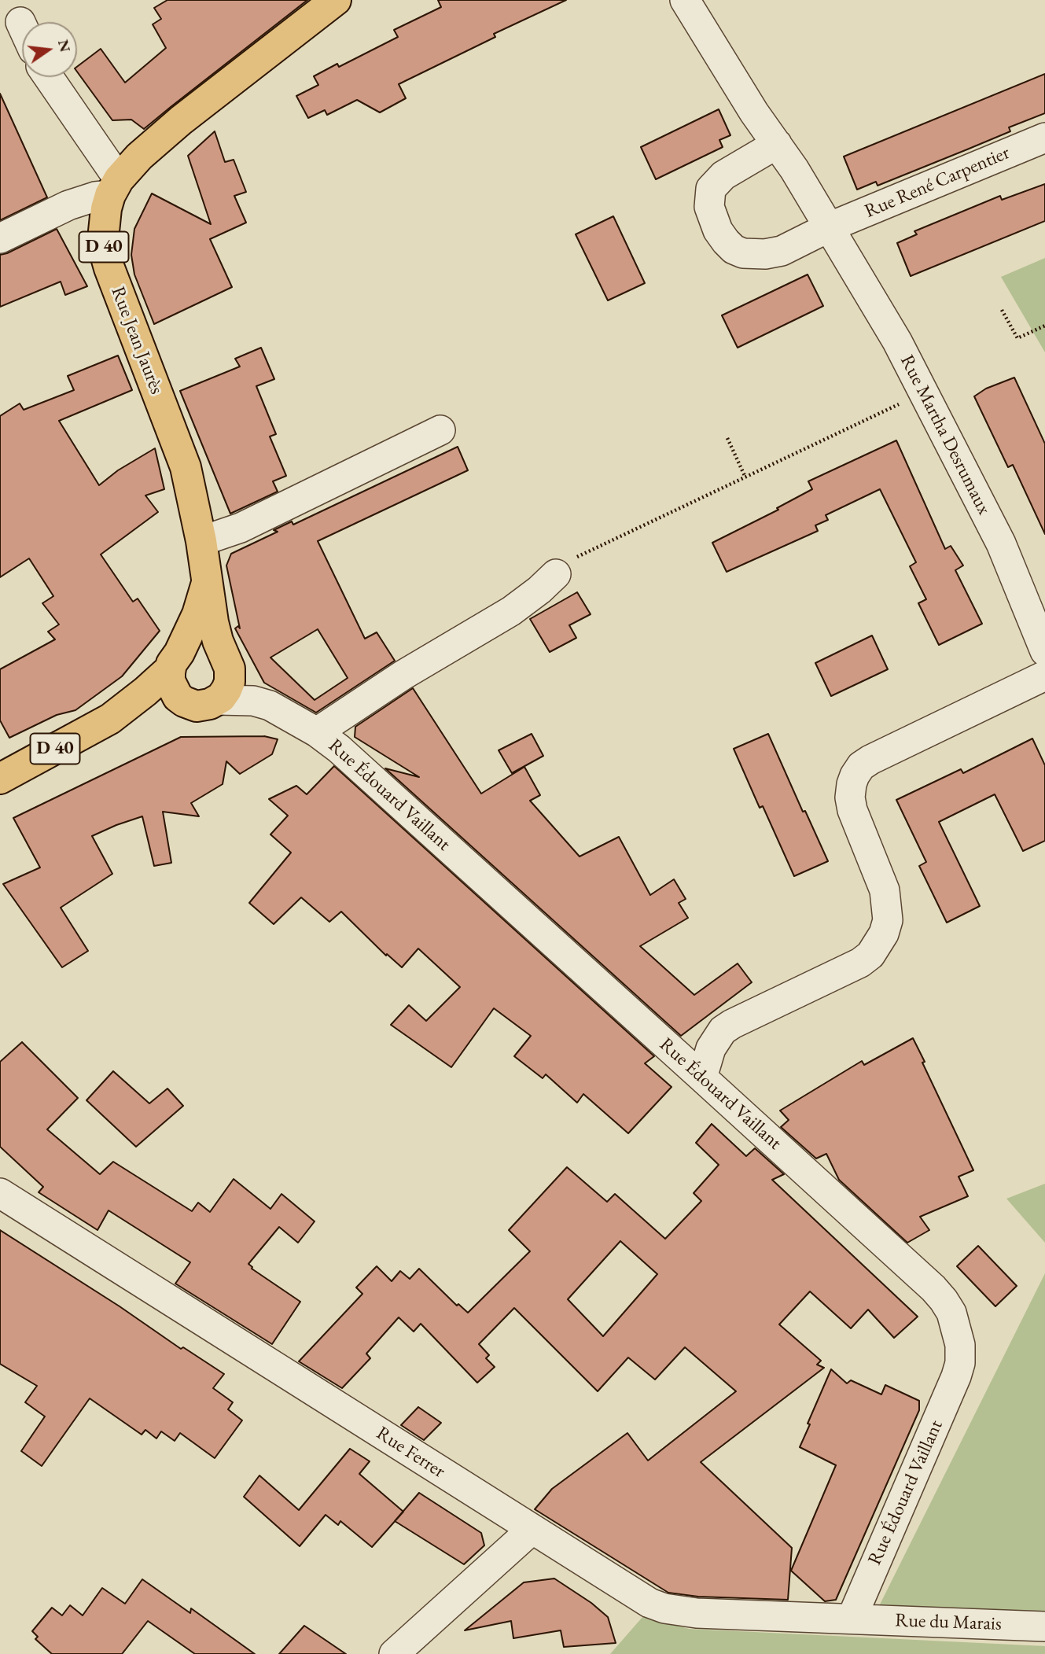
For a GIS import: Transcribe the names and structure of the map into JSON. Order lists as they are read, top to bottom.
{
  "streets": {
    "main road": ["D 40", "Rue Jean Jaurès"],
    "street": [
      "Rue René Carpentier",
      "Rue Martha Desrumaux",
      "Rue Édouard Vaillant",
      "Rue Ferrer",
      "Rue du Marais"
    ]
  },
  "crossings": [
    ["Rue René Carpentier", "Rue Martha Desrumaux"],
    ["Rue Jean Jaurès", "Rue Édouard Vaillant"],
    ["Rue Édouard Vaillant", "Rue Ferrer"],
    ["Rue Édouard Vaillant", "Rue du Marais"],
    ["Rue Ferrer", "Rue du Marais"]
  ],
  "north": "right"
}
